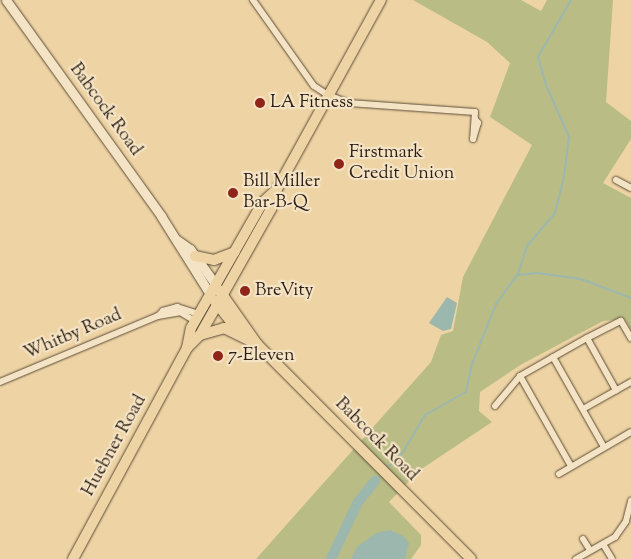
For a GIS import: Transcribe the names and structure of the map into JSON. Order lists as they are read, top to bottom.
{
  "streets": {
    "main road": ["Babcock Road", "Huebner Road"],
    "street": ["Whitby Road"]
  },
  "crossings": [
    ["Babcock Road", "Huebner Road"],
    ["Whitby Road", "Huebner Road"]
  ],
  "places": [
    "LA Fitness",
    "Firstmark Credit Union",
    "Bill Miller Bar-B-Q",
    "BreVity",
    "7-Eleven"
  ]
}
